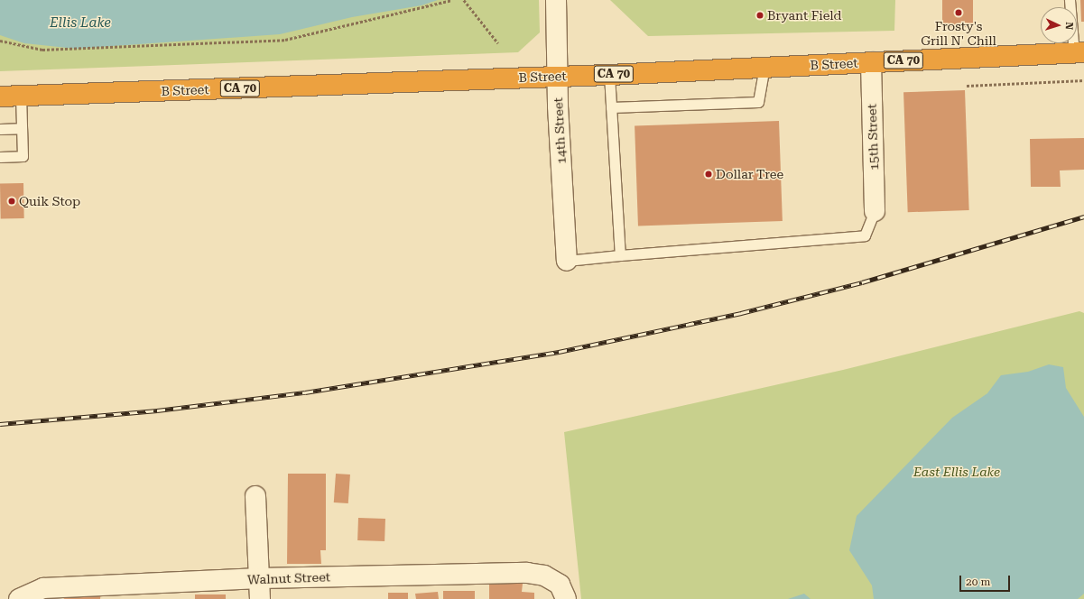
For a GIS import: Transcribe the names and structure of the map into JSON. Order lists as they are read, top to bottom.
{
  "streets": {
    "highway": ["CA 70", "B Street"],
    "street": ["14th Street", "15th Street", "Walnut Street"]
  },
  "crossings": [
    ["B Street", "14th Street"],
    ["B Street", "15th Street"]
  ],
  "water": ["Ellis Lake"],
  "parks": ["East Ellis Lake"],
  "places": [
    "Frosty's Grill N' Chill",
    "Bryant Field",
    "Dollar Tree",
    "Quik Stop"
  ],
  "scale_bar": "20 m",
  "north": "right"
}
